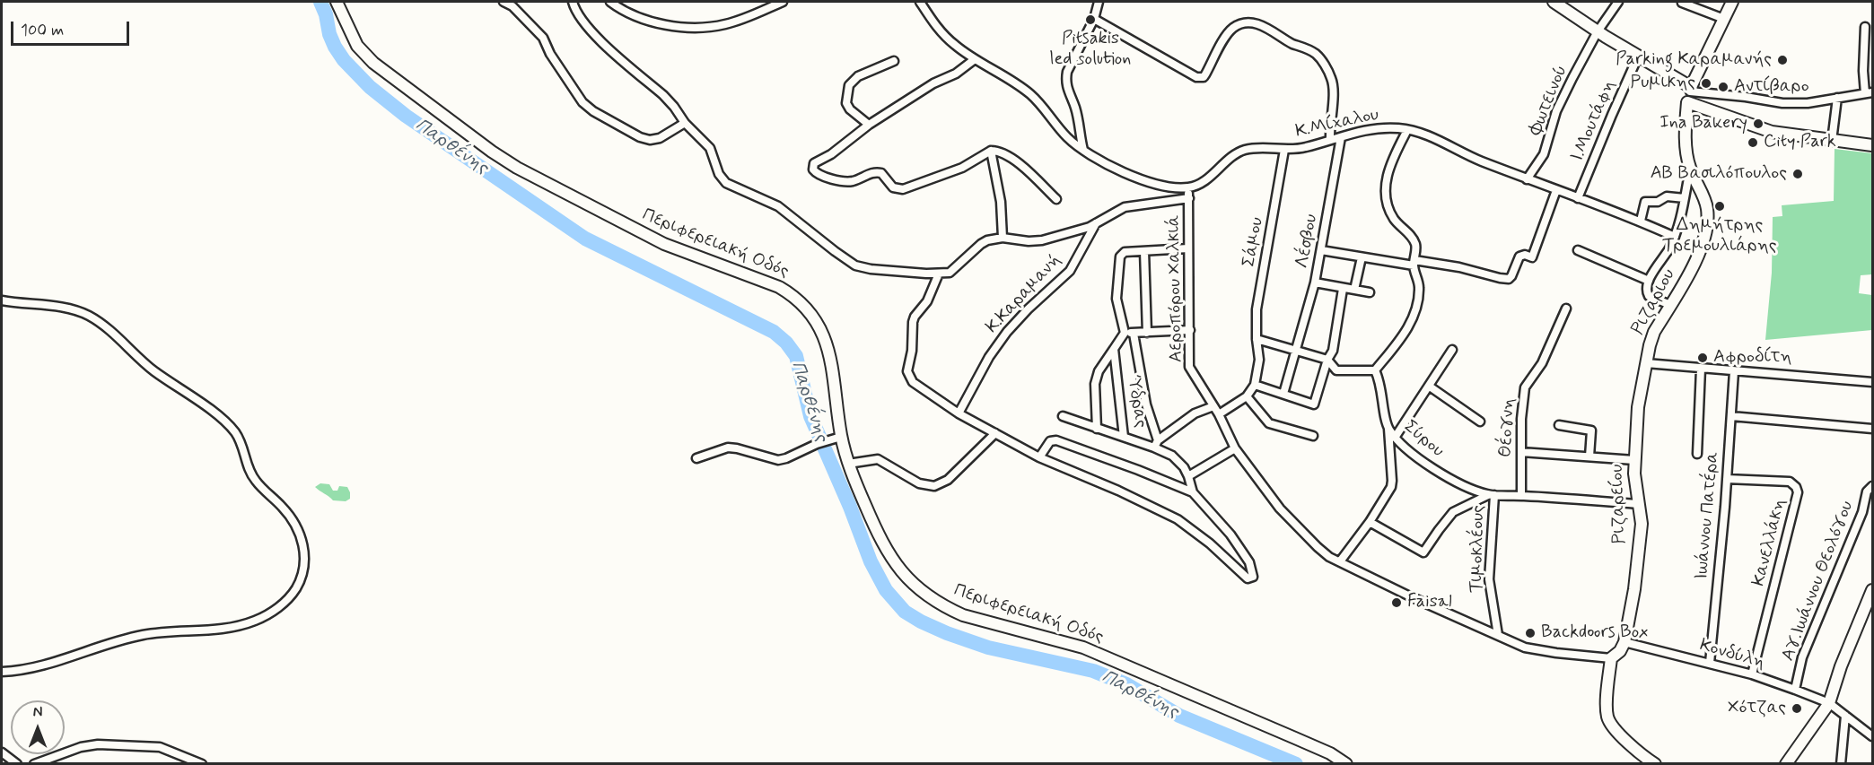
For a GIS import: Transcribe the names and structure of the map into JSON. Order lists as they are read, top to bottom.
{
  "streets": {
    "street": [
      "Φωτεινού",
      "Ι.Μουτάφη",
      "Κ.Μίχαλου",
      "Λέσβου",
      "Σάμου",
      "Περιφερειακή Οδός",
      "Αεροπόρου Χαλκιά",
      "Κ.Καραμανή",
      "Ριζαριου",
      "Ύδρας",
      "Θέογνη",
      "Σύρου",
      "Ριζαρείου",
      "Ιωάννου Πατέρα",
      "Κανελλάκη",
      "Τιμοκλέους",
      "Αγ.Ιωάννου Θεολόγου",
      "Κονδύλη"
    ]
  },
  "crossings": [
    ["Φωτεινού", "Κ.Μίχαλου"],
    ["Ι.Μουτάφη", "Κ.Μίχαλου"],
    ["Κ.Μίχαλου", "Λέσβου"],
    ["Κ.Μίχαλου", "Σάμου"],
    ["Κ.Μίχαλου", "Αεροπόρου Χαλκιά"],
    ["Αεροπόρου Χαλκιά", "Τιμοκλέους"],
    ["Ριζαριου", "Ριζαρείου"],
    ["Σύρου", "Τιμοκλέους"],
    ["Ριζαρείου", "Κονδύλη"],
    ["Ιωάννου Πατέρα", "Κανελλάκη"],
    ["Ιωάννου Πατέρα", "Κονδύλη"],
    ["Κανελλάκη", "Κονδύλη"],
    ["Αγ.Ιωάννου Θεολόγου", "Κονδύλη"]
  ],
  "water": ["Παρθένης"],
  "places": [
    "Pitsakis led solution",
    "Parking Καραμανής",
    "Ρυμικης",
    "Αντίβαρο",
    "Ina Bakery",
    "City Park",
    "ΑΒ Βασιλόπουλος",
    "Δημήτρης Τρεμουλιάρης",
    "Αφροδίτη",
    "Faisal",
    "Backdoors Box",
    "Χότζας"
  ],
  "scale_bar": "100 m",
  "north": "top"
}
